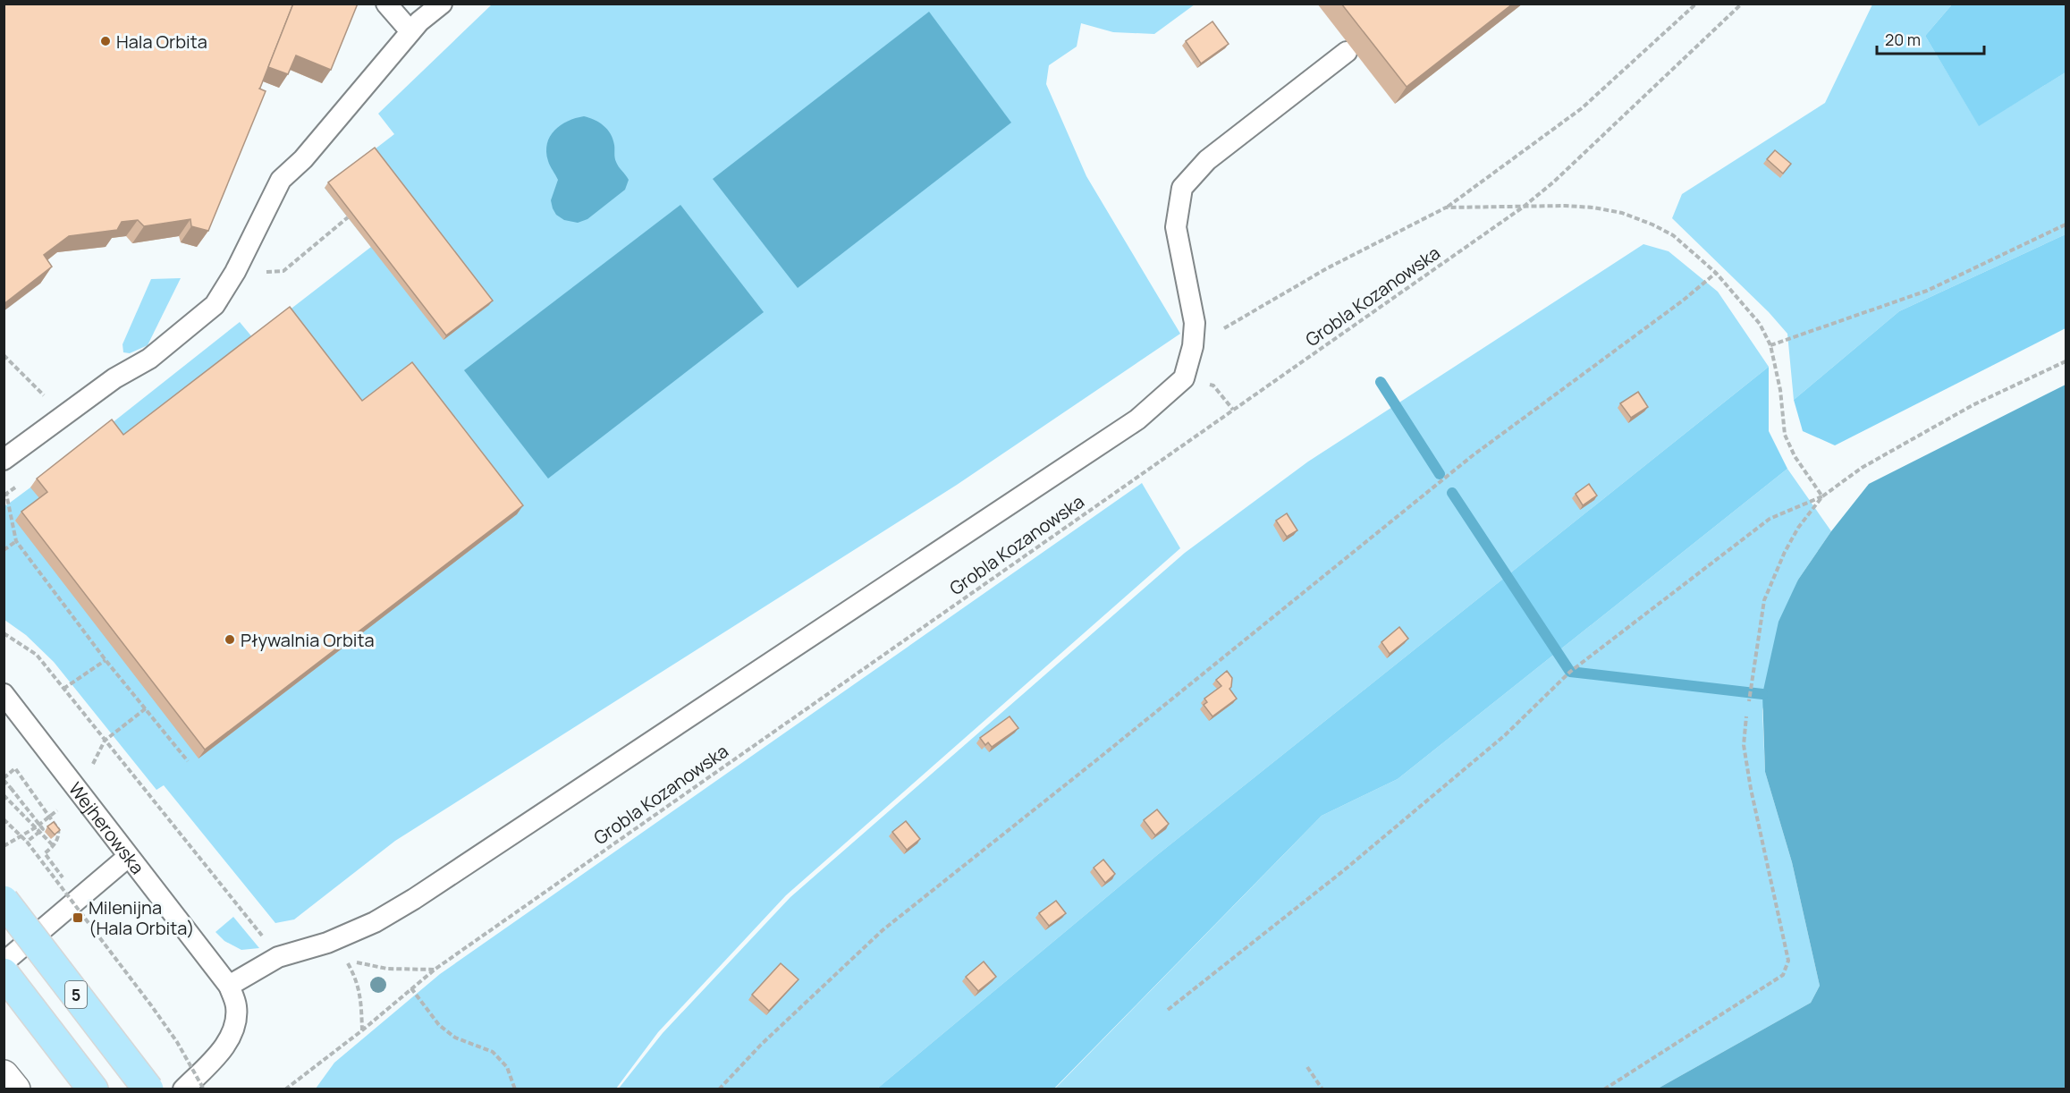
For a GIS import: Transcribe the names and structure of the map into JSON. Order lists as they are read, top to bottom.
{
  "streets": {
    "main road": ["5"],
    "lane": ["Wejherowska"],
    "path": ["Grobla Kozanowska"]
  },
  "places": {
    "other": ["Hala Orbita", "Pływalnia Orbita"],
    "transit": ["Milenijna (Hala Orbita)"]
  },
  "scale_bar": "20 m"
}
